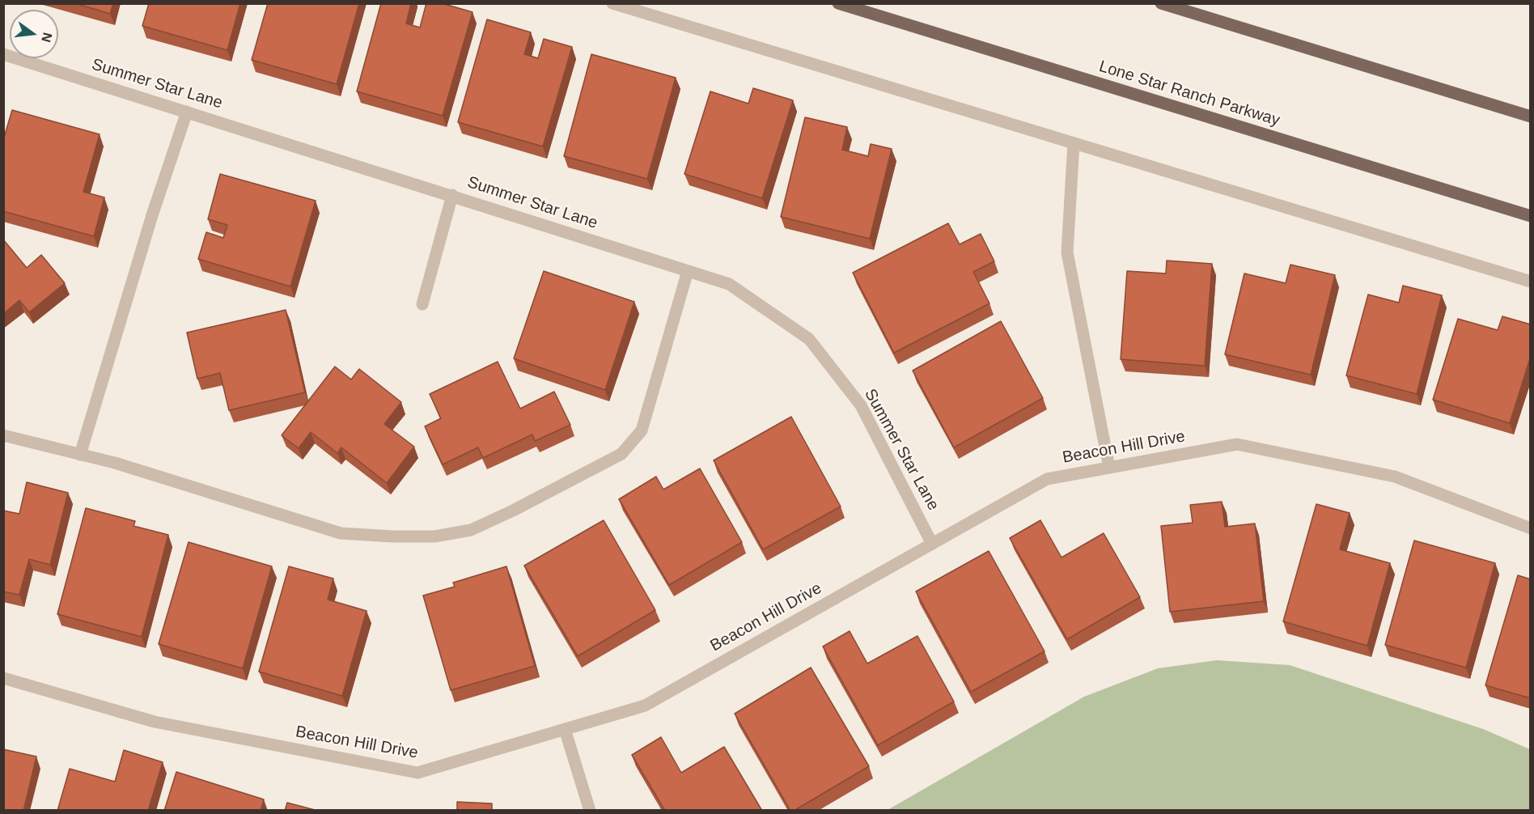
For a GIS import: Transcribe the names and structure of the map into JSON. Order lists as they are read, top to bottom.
{
  "streets": {
    "main road": ["Lone Star Ranch Parkway"],
    "street": ["Summer Star Lane", "Beacon Hill Drive"]
  },
  "crossings": [
    ["Summer Star Lane", "Beacon Hill Drive"]
  ],
  "north": "right"
}
